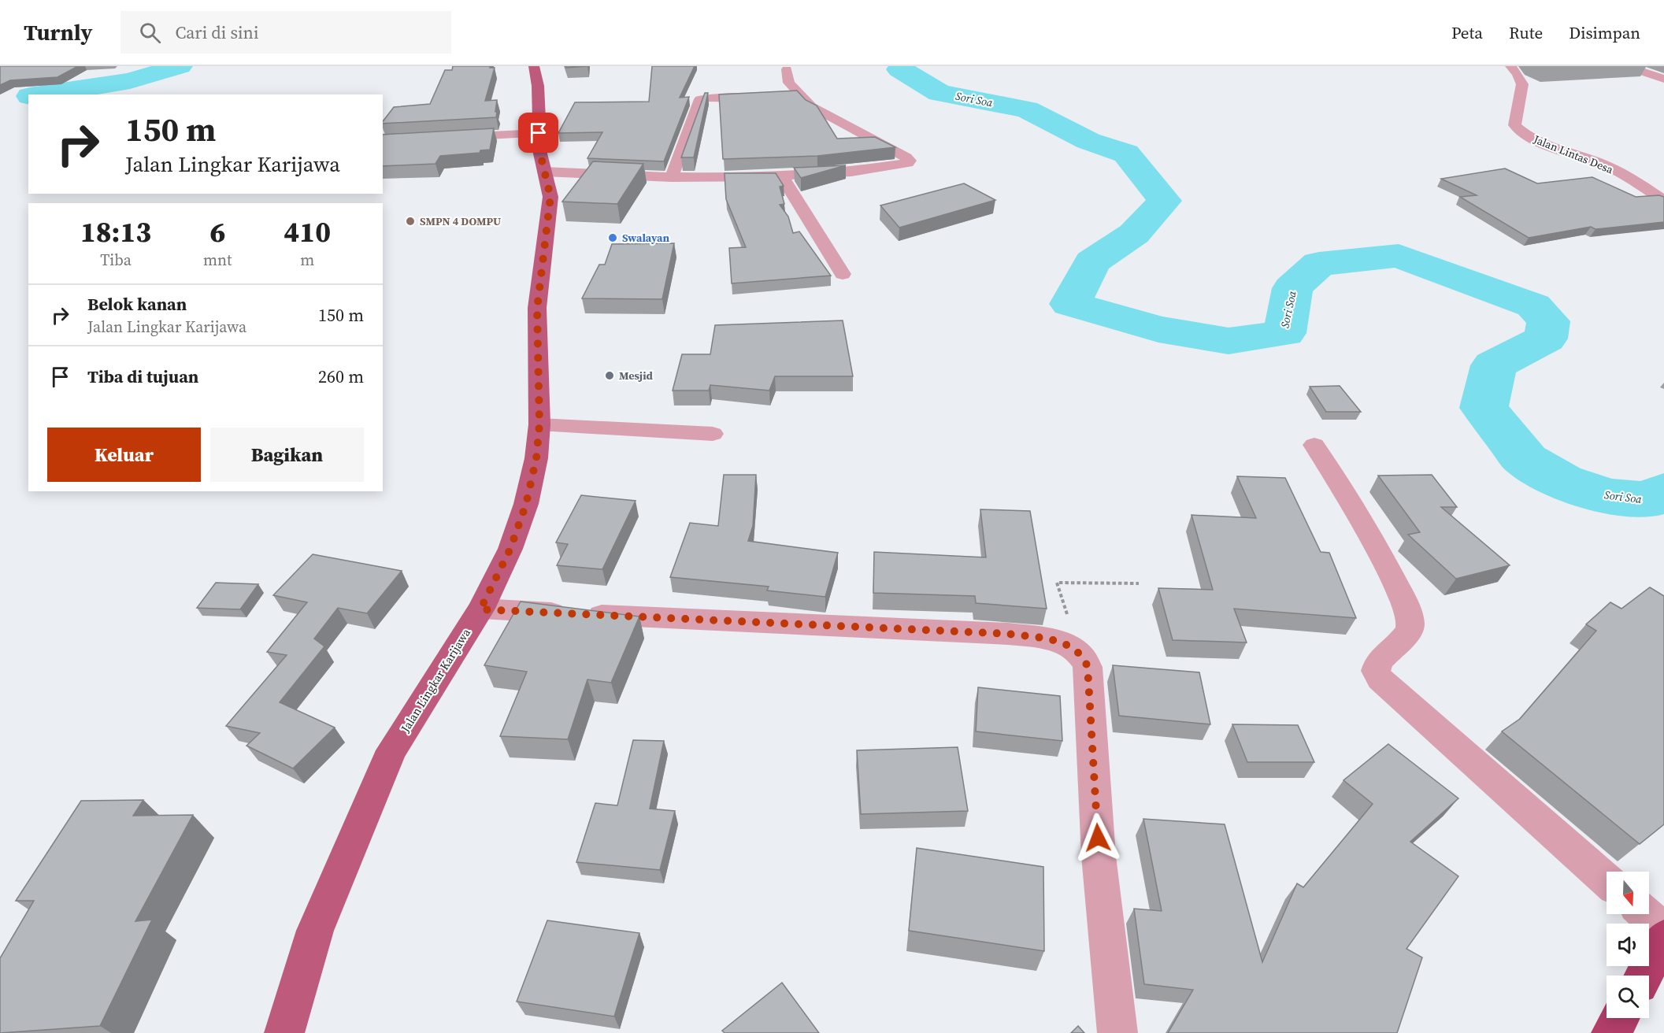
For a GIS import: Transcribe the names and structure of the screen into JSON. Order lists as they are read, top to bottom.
{
  "streets": {
    "main road": ["Jalan Lingkar Karijawa"],
    "street": ["Jalan Lintas Desa"]
  },
  "water": ["Sori Soa"],
  "places": ["SMPN 4 DOMPU", "Swalayan", "Mesjid"],
  "north": "bottom",
  "page": {
    "header": "Turnly",
    "search": "Cari di sini",
    "nav": ["Peta", "Rute", "Disimpan"],
    "turn": ["150 m", "Jalan Lingkar Karijawa"],
    "eta": [
      "18:13",
      "Tiba",
      "6",
      "mnt",
      "410",
      "m"
    ],
    "list": [
      {
        "name": "Belok kanan",
        "note": "Jalan Lingkar Karijawa",
        "value": "150 m"
      },
      {
        "name": "Tiba di tujuan",
        "value": "260 m"
      }
    ],
    "buttons": ["Keluar", "Bagikan"]
  }
}
